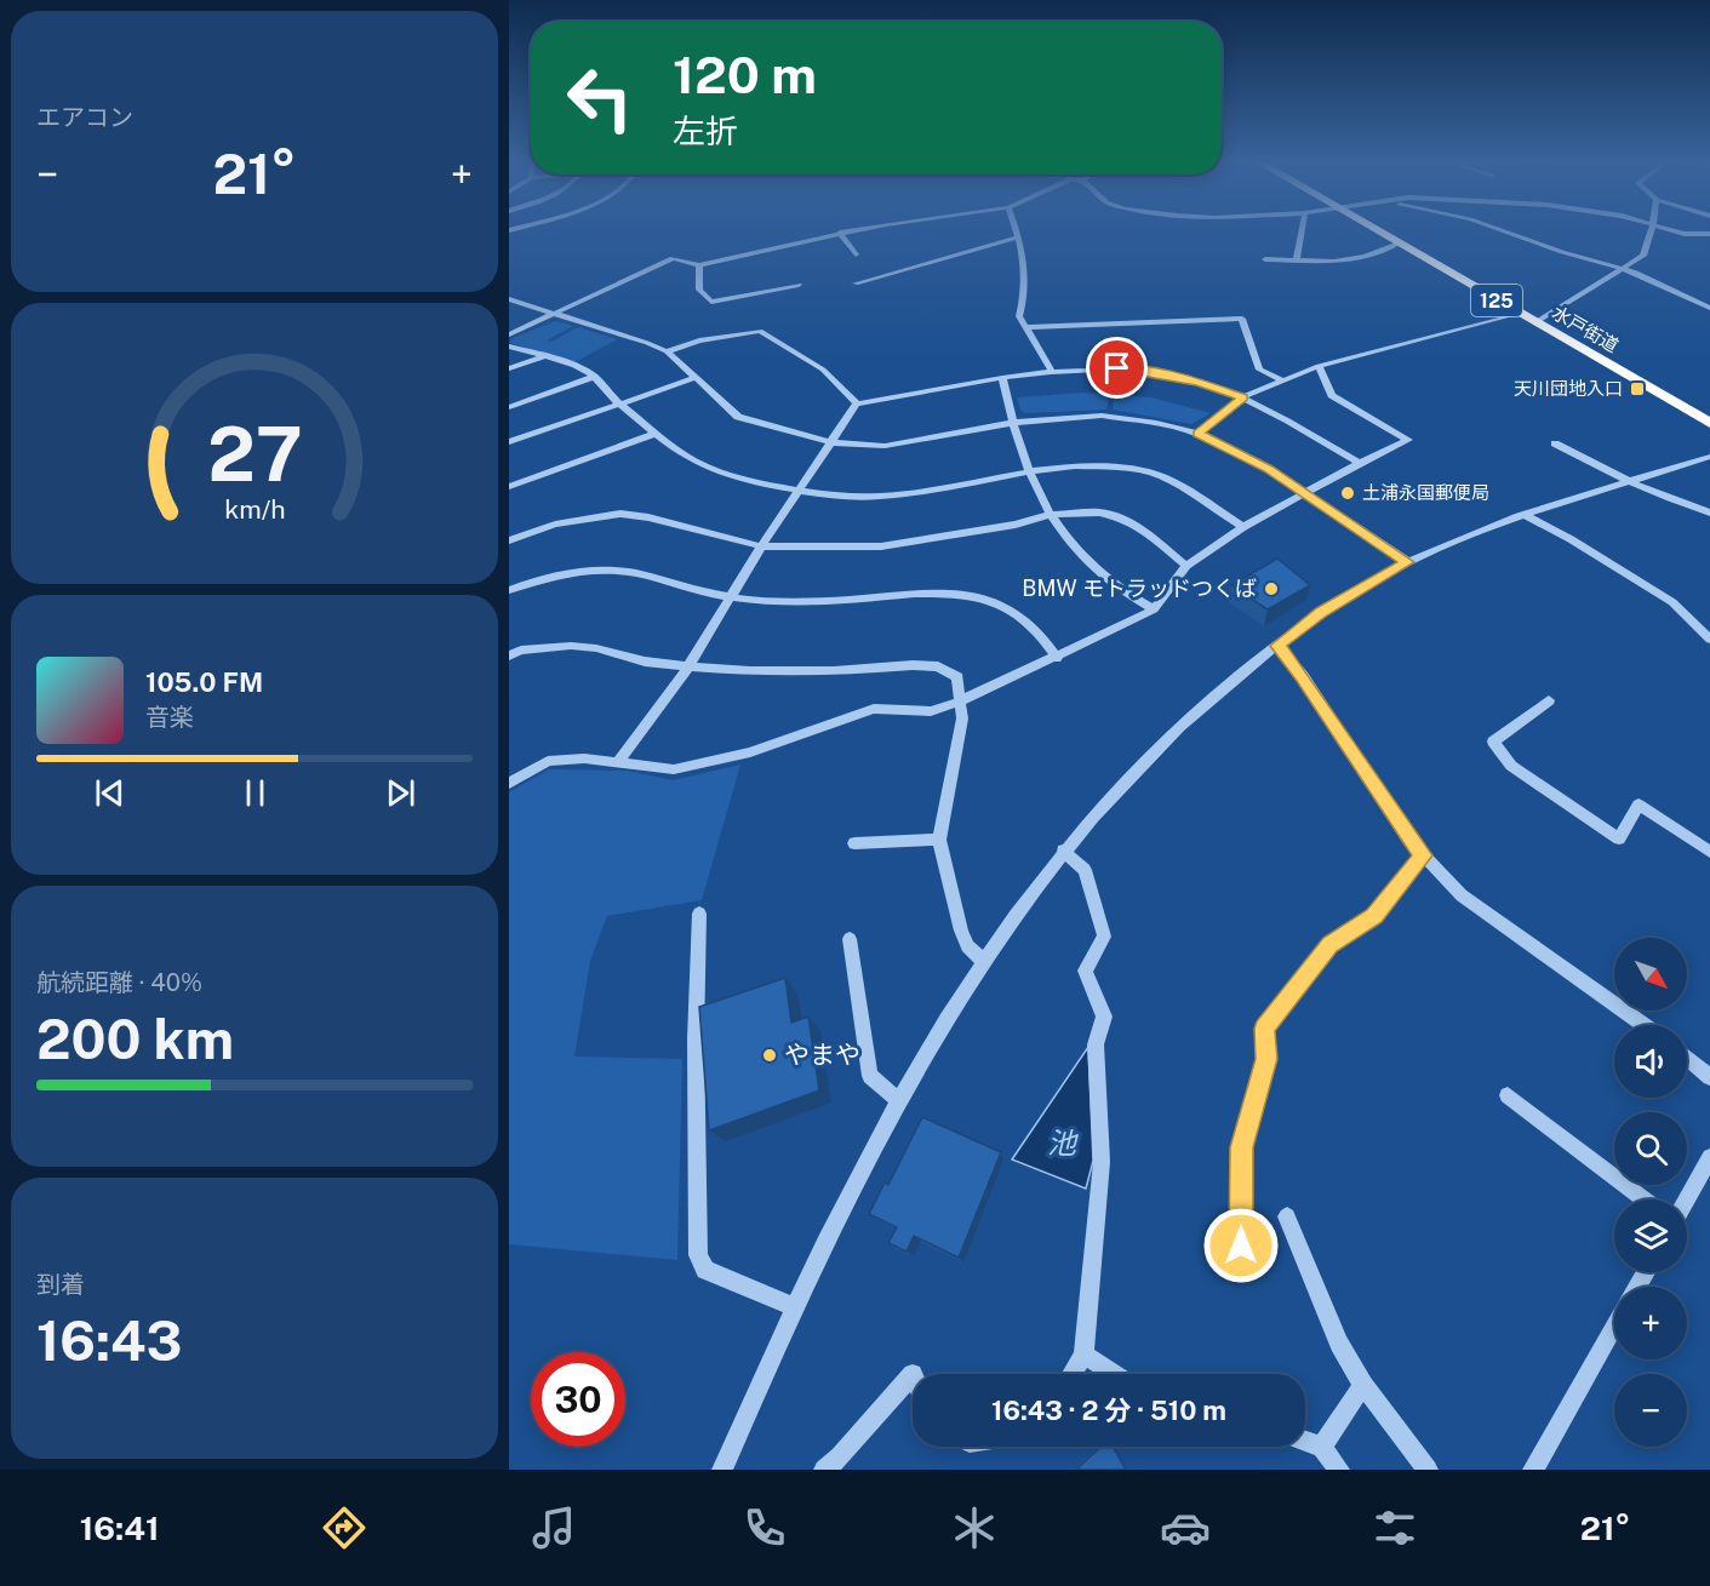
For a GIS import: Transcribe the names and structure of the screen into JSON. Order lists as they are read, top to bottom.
{
  "streets": {
    "highway": ["125", "水戸街道"]
  },
  "water": ["池"],
  "places": {
    "transit": ["天川団地入口"],
    "other": ["土浦永国郵便局", "BMW モトラッドつくば", "やまや"]
  },
  "north": "bottom right",
  "page": {
    "tile": [
      "エアコン",
      ["航続距離 · 40%", "200 km"],
      ["到着", "16:43"]
    ],
    "turn": ["120 m", "左折"],
    "heat": ["−", "21°", "+"],
    "song": ["105.0 FM", "音楽"],
    "map_buttons": ["+", "−"],
    "limit": "30",
    "trip": "16:43 · 2 分 · 510 m",
    "tabs": ["16:41", "21°"],
    "gauge": ["27", "km/h"]
  }
}
